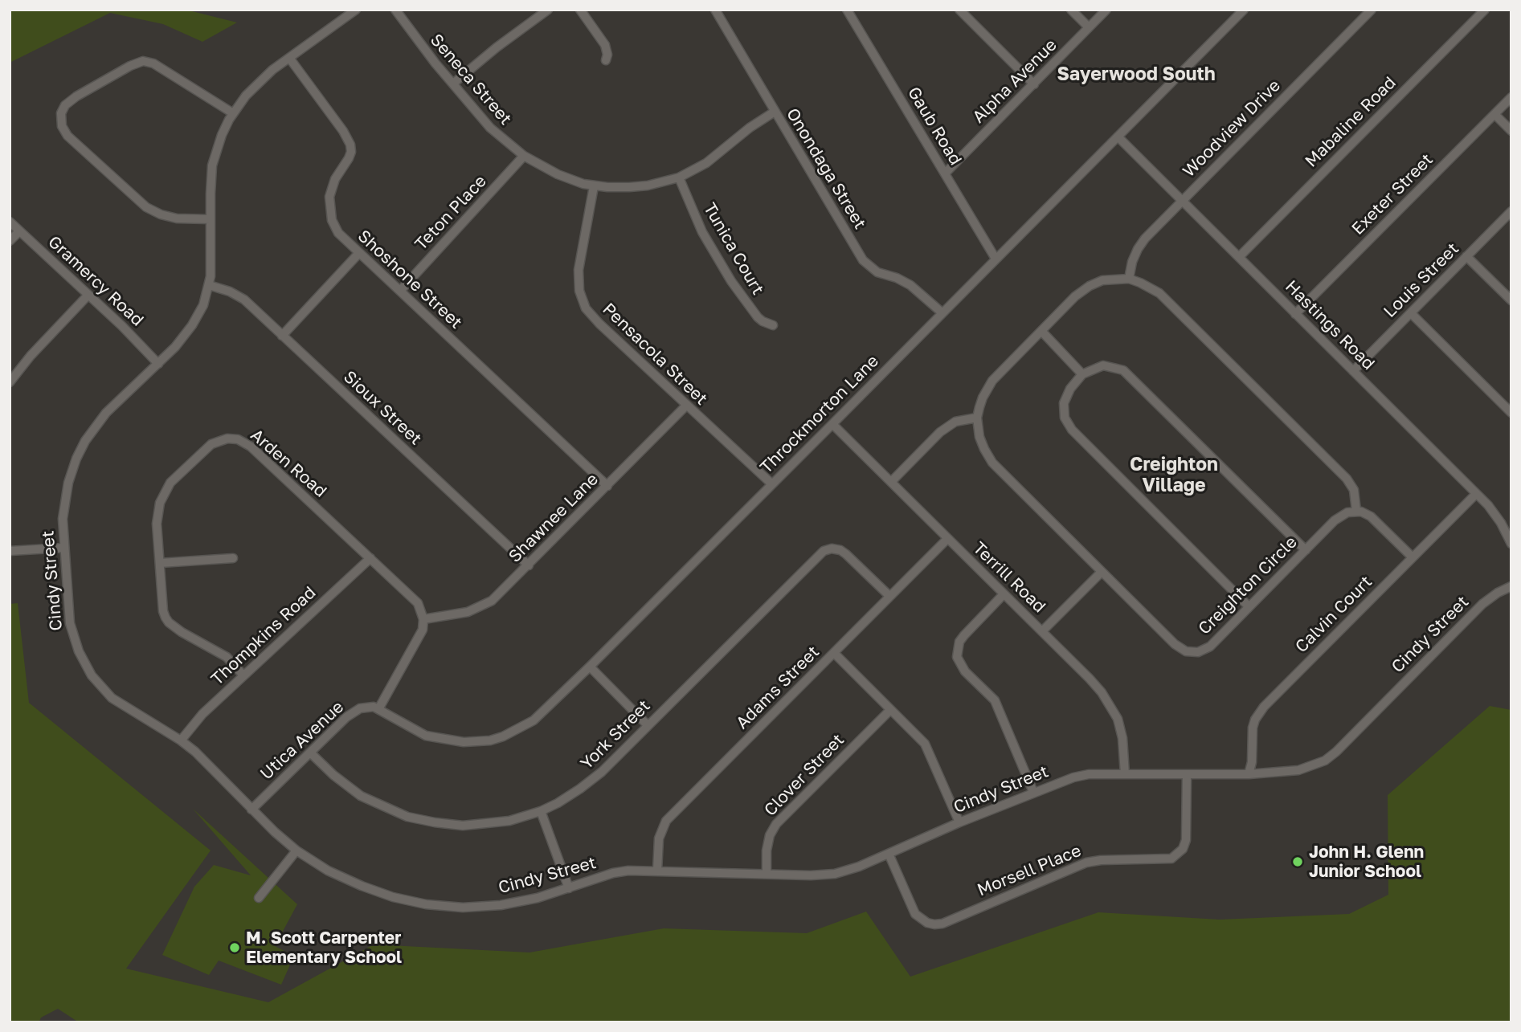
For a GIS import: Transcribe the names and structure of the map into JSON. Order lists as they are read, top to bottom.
{
  "streets": {
    "street": [
      "Seneca Street",
      "Alpha Avenue",
      "Mabaline Road",
      "Gaub Road",
      "Woodview Drive",
      "Onondaga Street",
      "Exeter Street",
      "Teton Place",
      "Tunica Court",
      "Shoshone Street",
      "Louis Street",
      "Gramercy Road",
      "Hastings Road",
      "Pensacola Street",
      "Sioux Street",
      "Throckmorton Lane",
      "Arden Road",
      "Shawnee Lane",
      "Terrill Road",
      "Cindy Street",
      "Creighton Circle",
      "Calvin Court",
      "Thompkins Road",
      "Adams Street",
      "York Street",
      "Utica Avenue",
      "Clover Street",
      "Morsell Place"
    ]
  },
  "crossings": [
    ["Seneca Street", "Onondaga Street"],
    ["Seneca Street", "Teton Place"],
    ["Seneca Street", "Tunica Court"],
    ["Seneca Street", "Pensacola Street"],
    ["Alpha Avenue", "Gaub Road"],
    ["Mabaline Road", "Hastings Road"],
    ["Gaub Road", "Throckmorton Lane"],
    ["Woodview Drive", "Hastings Road"],
    ["Woodview Drive", "Creighton Circle"],
    ["Onondaga Street", "Throckmorton Lane"],
    ["Exeter Street", "Hastings Road"],
    ["Teton Place", "Shoshone Street"],
    ["Shoshone Street", "Shawnee Lane"],
    ["Shoshone Street", "Cindy Street"],
    ["Louis Street", "Hastings Road"],
    ["Gramercy Road", "Cindy Street"],
    ["Hastings Road", "Throckmorton Lane"],
    ["Hastings Road", "Calvin Court"],
    ["Pensacola Street", "Throckmorton Lane"],
    ["Pensacola Street", "Shawnee Lane"],
    ["Sioux Street", "Shawnee Lane"],
    ["Sioux Street", "Cindy Street"],
    ["Throckmorton Lane", "Terrill Road"],
    ["Throckmorton Lane", "Utica Avenue"],
    ["Arden Road", "Shawnee Lane"],
    ["Arden Road", "Thompkins Road"],
    ["Terrill Road", "Cindy Street"],
    ["Terrill Road", "Adams Street"],
    ["Cindy Street", "Calvin Court"],
    ["Cindy Street", "Thompkins Road"],
    ["Cindy Street", "Adams Street"],
    ["Cindy Street", "Utica Avenue"],
    ["Cindy Street", "Clover Street"],
    ["Cindy Street", "Morsell Place"],
    ["Adams Street", "York Street"],
    ["York Street", "Utica Avenue"]
  ],
  "districts": ["Sayerwood South", "Creighton Village"],
  "places": ["John H. Glenn Junior School", "M. Scott Carpenter Elementary School"]
}
